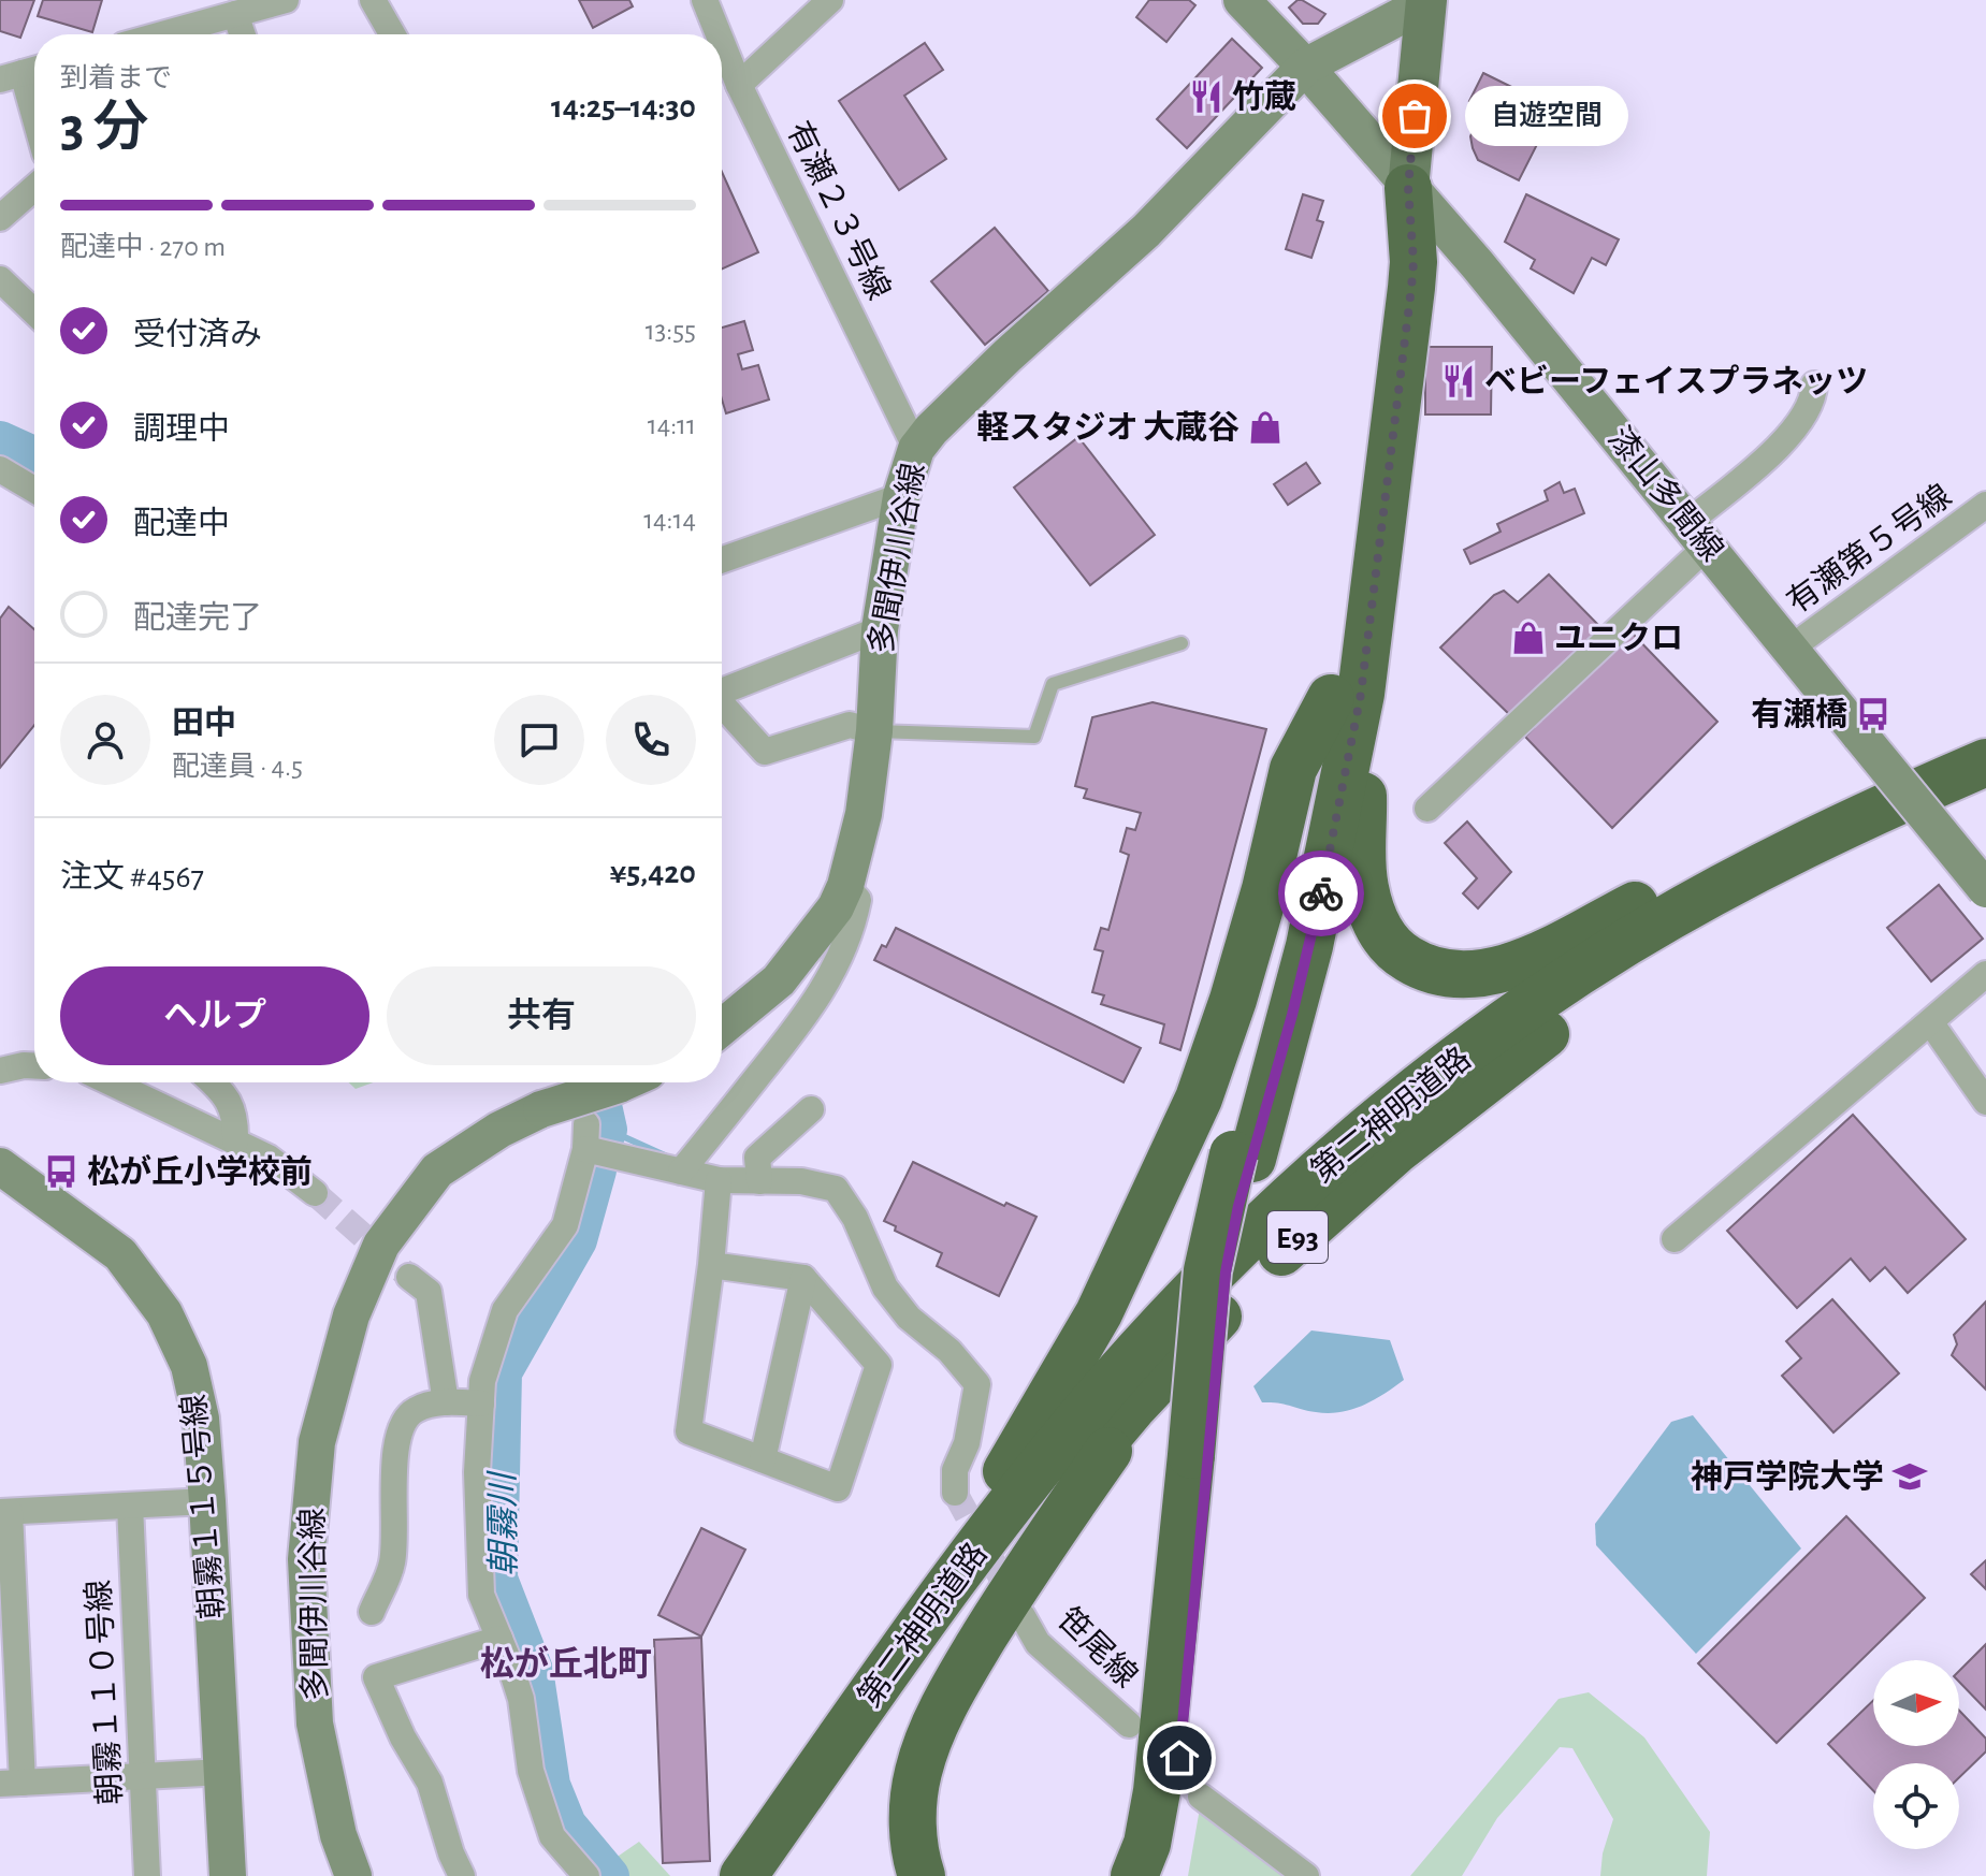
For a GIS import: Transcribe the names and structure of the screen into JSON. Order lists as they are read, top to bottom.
{
  "streets": {
    "highway": ["第二神明道路", "E93"],
    "street": [
      "有瀬２３号線",
      "漆山多聞線",
      "有瀬第５号線",
      "多聞伊川谷線",
      "朝霧１１５号線",
      "笹尾線",
      "朝霧１１０号線"
    ]
  },
  "crossings": [
    ["有瀬２３号線", "多聞伊川谷線"],
    ["漆山多聞線", "有瀬第５号線"],
    ["漆山多聞線", "多聞伊川谷線"]
  ],
  "districts": ["松が丘北町"],
  "water": ["朝霧川"],
  "places": {
    "restaurant": ["竹蔵", "ベビーフェイスプラネッツ"],
    "other": ["自遊空間"],
    "shop": ["軽スタジオ 大蔵谷", "ユニクロ"],
    "bus stop": ["有瀬橋", "松が丘小学校前"],
    "school or university": ["神戸学院大学"]
  },
  "north": "right",
  "page": {
    "heading": ["3 分", "到着まで", "14:25–14:30"],
    "panel": [
      "田中",
      "配達員 · 4.5",
      "注文 #4567",
      "¥5,420"
    ],
    "bubble": "自遊空間",
    "bar": "配達中 · 270 m",
    "list": [
      ["受付済み", "13:55"],
      ["調理中", "14:11"],
      ["配達中", "14:14"],
      "配達完了"
    ],
    "buttons": ["ヘルプ", "共有"]
  }
}
